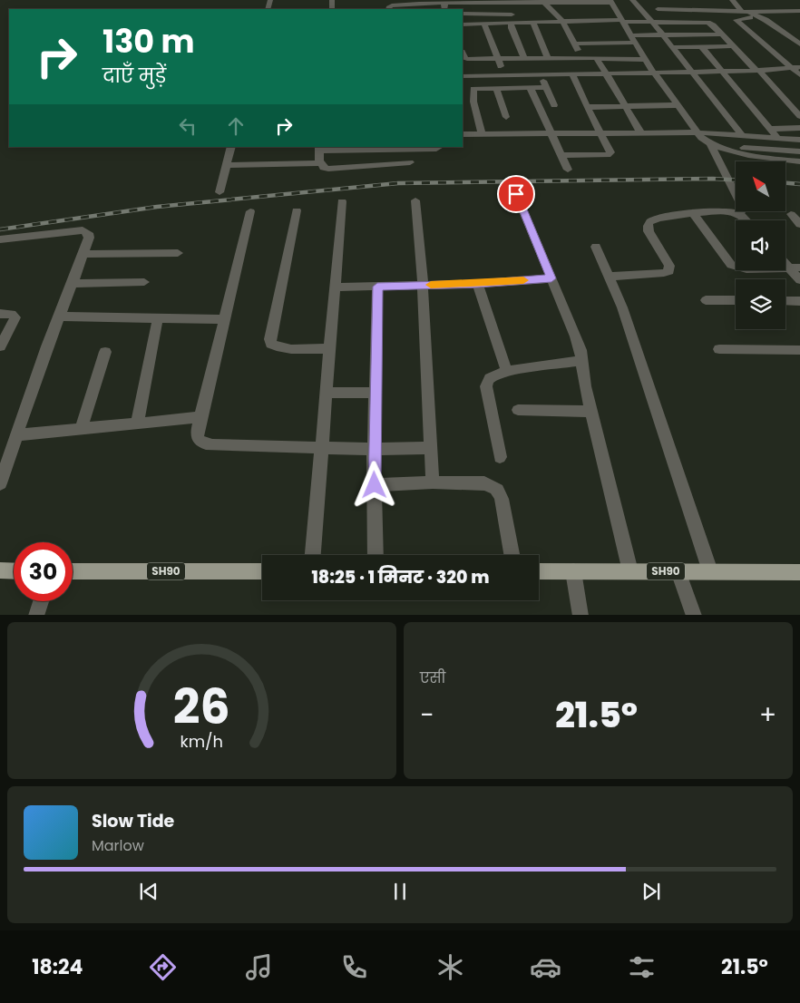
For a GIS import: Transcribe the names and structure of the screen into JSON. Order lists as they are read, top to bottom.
{
  "streets": {
    "main road": ["SH90"]
  },
  "north": "top left",
  "page": {
    "turn": ["130 m", "दाएँ मुड़ें"],
    "limit": "30",
    "trip": "18:25 · 1 मिनट · 320 m",
    "tile": "एसी",
    "heat": ["−", "21.5°", "+"],
    "song": ["Slow Tide", "Marlow"],
    "tabs": ["18:24", "21.5°"],
    "gauge": ["26", "km/h"]
  }
}
